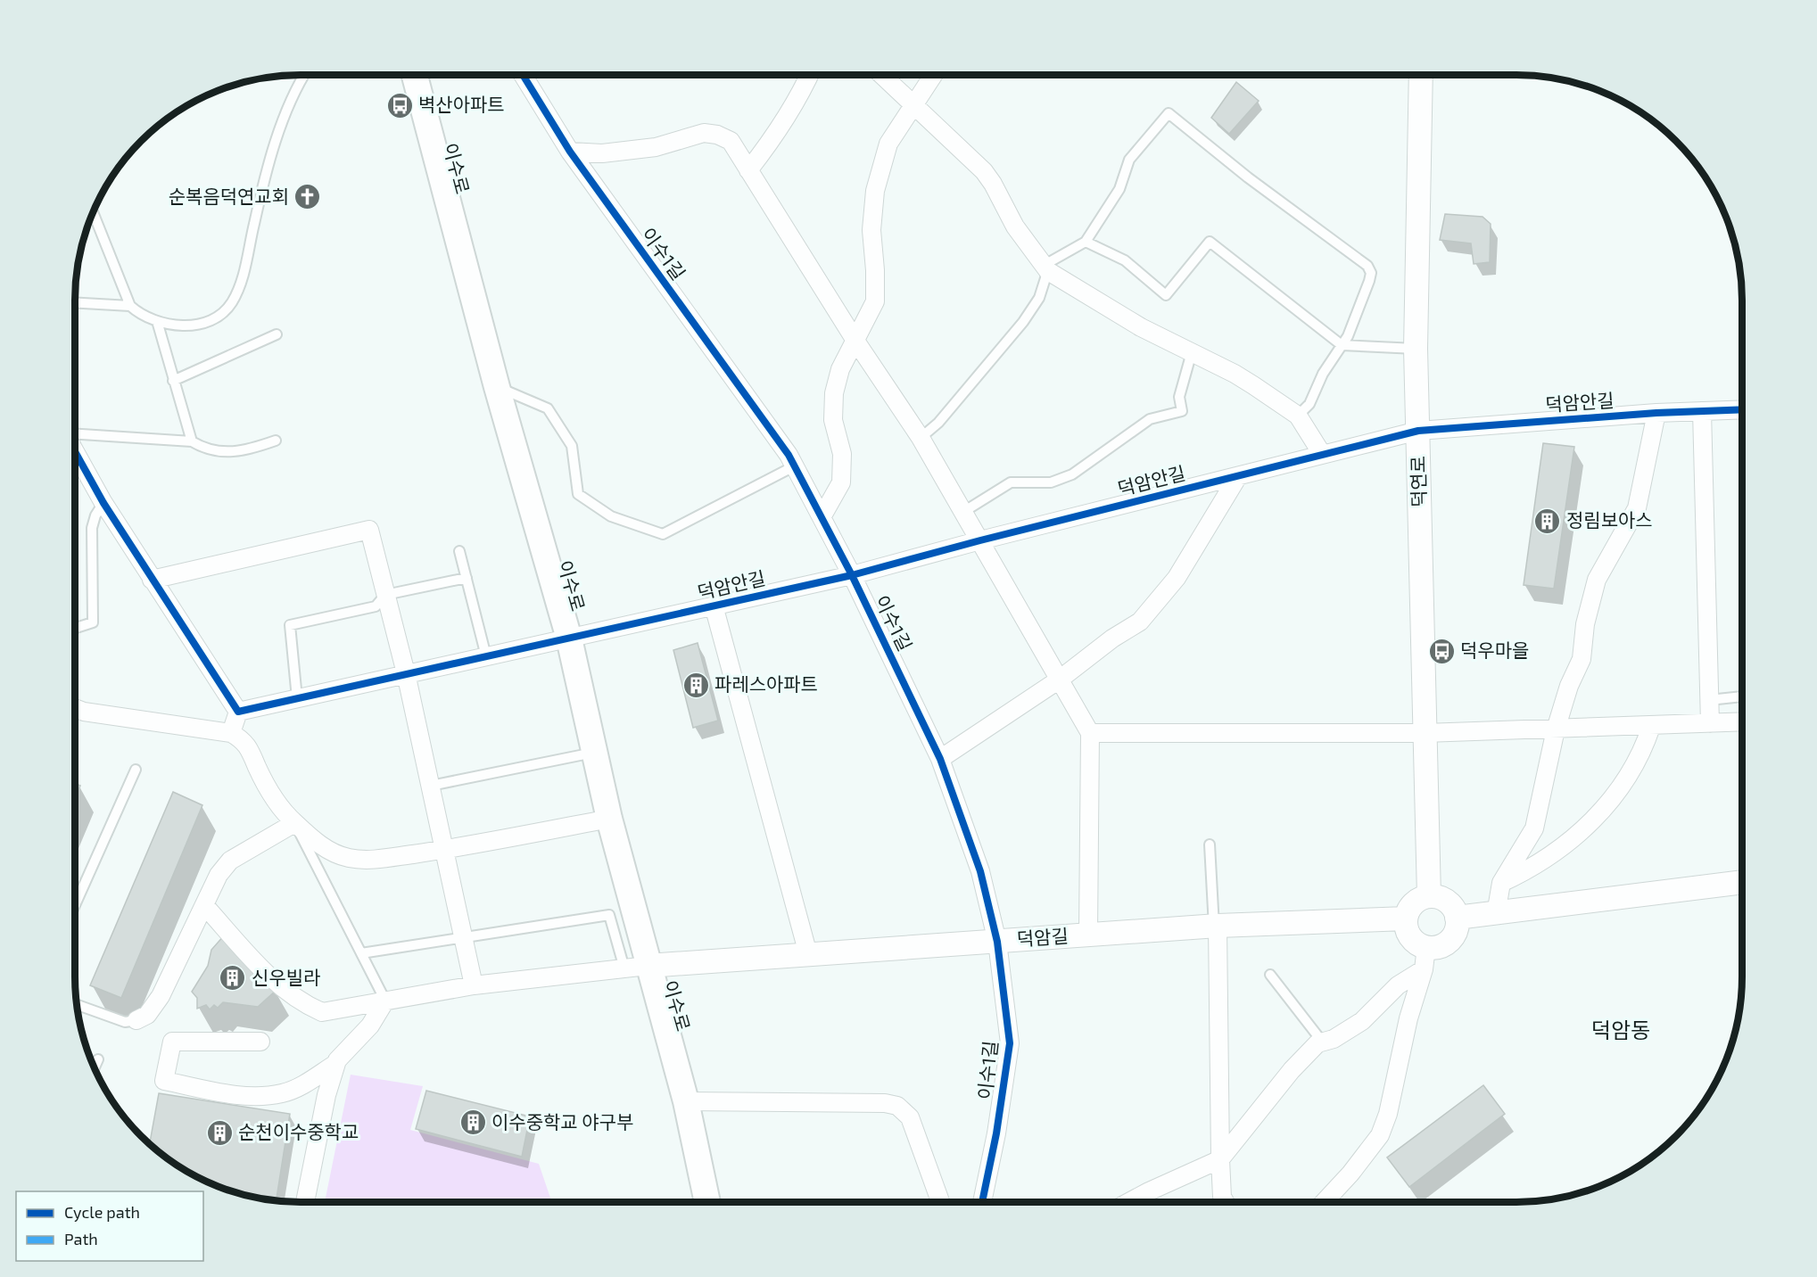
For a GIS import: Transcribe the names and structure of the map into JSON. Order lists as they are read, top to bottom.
{
  "streets": {
    "main road": ["이수로"],
    "street": [
      "이수1길",
      "덕암안길",
      "덕연로",
      "덕암길"
    ]
  },
  "crossings": [
    ["이수로", "덕암안길"],
    ["이수로", "덕암길"],
    ["이수1길", "덕암안길"],
    ["이수1길", "덕암길"],
    ["덕암안길", "덕연로"],
    ["덕연로", "덕암길"]
  ],
  "districts": ["덕암동"],
  "places": {
    "bus stop": ["벽산아파트", "덕우마을"],
    "church": ["순복음덕연교회"],
    "building": [
      "정림보아스",
      "파레스아파트",
      "신우빌라",
      "이수중학교 야구부",
      "순천이수중학교"
    ]
  },
  "legend": ["Cycle path", "Path"]
}
